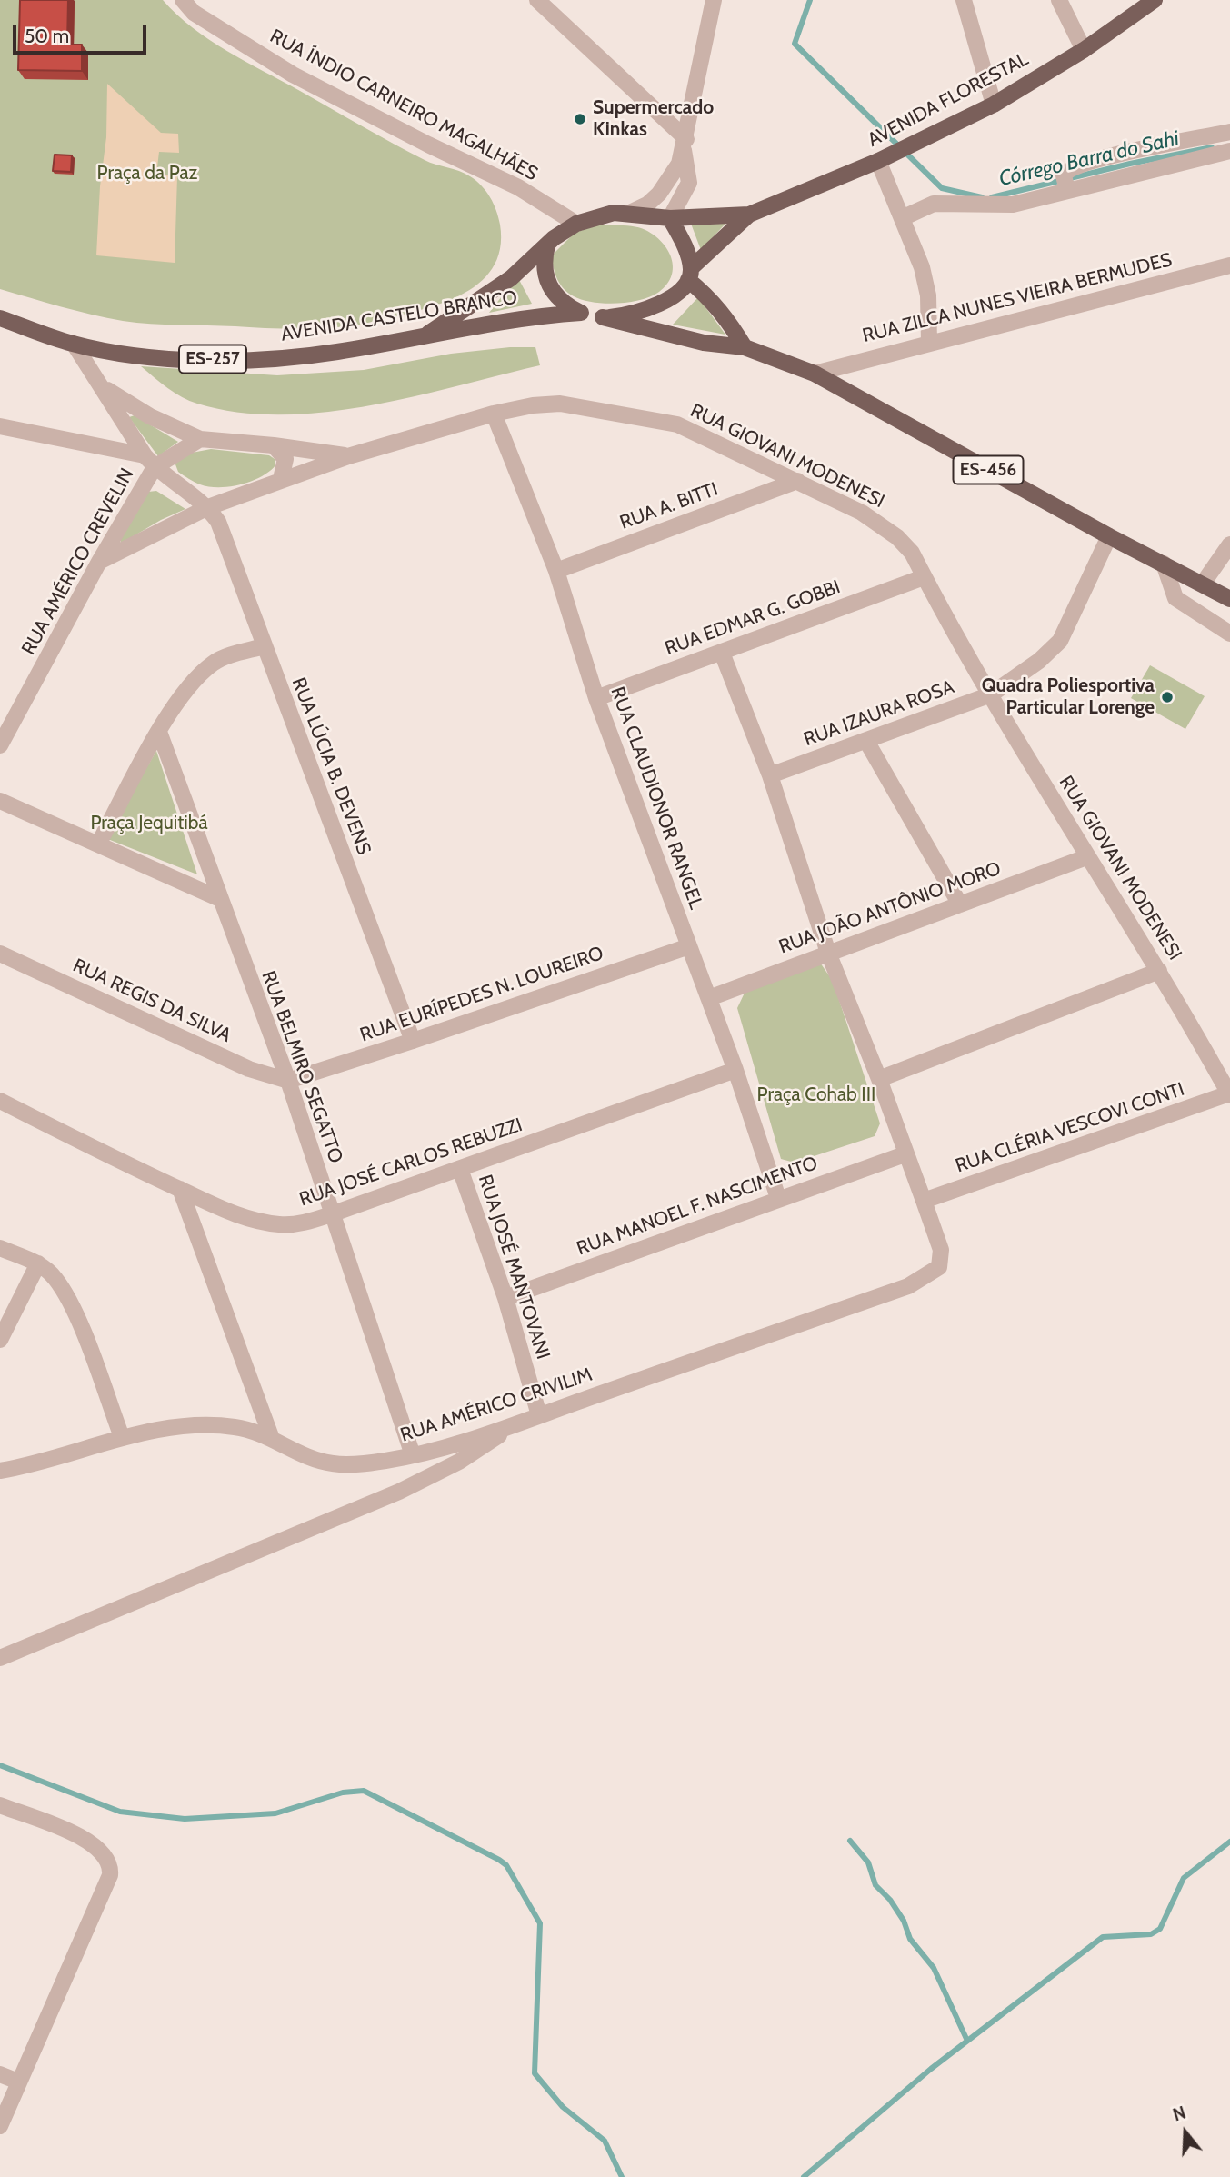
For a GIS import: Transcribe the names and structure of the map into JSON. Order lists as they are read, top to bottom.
{
  "streets": {
    "main road": [
      "AVENIDA FLORESTAL",
      "AVENIDA CASTELO BRANCO",
      "ES-257",
      "ES-456"
    ],
    "street": [
      "RUA ÍNDIO CARNEIRO MAGALHÃES",
      "RUA ZILCA NUNES VIEIRA BERMUDES",
      "RUA GIOVANI MODENESI",
      "RUA A. BITTI",
      "RUA AMÉRICO CREVELIN",
      "RUA EDMAR G. GOBBI",
      "RUA IZAURA ROSA",
      "RUA LÚCIA B. DEVENS",
      "RUA CLAUDIONOR RANGEL",
      "RUA JOÃO ANTÔNIO MORO",
      "RUA EURÍPEDES N. LOUREIRO",
      "RUA REGIS DA SILVA",
      "RUA BELMIRO SEGATTO",
      "RUA CLÉRIA VESCOVI CONTI",
      "RUA JOSÉ CARLOS REBUZZI",
      "RUA MANOEL F. NASCIMENTO",
      "RUA JOSÉ MANTOVANI",
      "RUA AMÉRICO CRIVILIM"
    ]
  },
  "crossings": [
    ["AVENIDA FLORESTAL", "RUA ÍNDIO CARNEIRO MAGALHÃES"],
    ["AVENIDA FLORESTAL", "AVENIDA CASTELO BRANCO"],
    ["AVENIDA FLORESTAL", "ES-257"],
    ["RUA ÍNDIO CARNEIRO MAGALHÃES", "AVENIDA CASTELO BRANCO"],
    ["RUA ÍNDIO CARNEIRO MAGALHÃES", "ES-257"],
    ["RUA ZILCA NUNES VIEIRA BERMUDES", "ES-456"],
    ["AVENIDA CASTELO BRANCO", "ES-257"],
    ["RUA GIOVANI MODENESI", "RUA A. BITTI"],
    ["RUA GIOVANI MODENESI", "RUA EDMAR G. GOBBI"],
    ["RUA GIOVANI MODENESI", "RUA IZAURA ROSA"],
    ["RUA GIOVANI MODENESI", "RUA CLAUDIONOR RANGEL"],
    ["RUA GIOVANI MODENESI", "RUA JOÃO ANTÔNIO MORO"],
    ["RUA GIOVANI MODENESI", "RUA CLÉRIA VESCOVI CONTI"],
    ["ES-456", "RUA IZAURA ROSA"],
    ["RUA A. BITTI", "RUA CLAUDIONOR RANGEL"],
    ["RUA EDMAR G. GOBBI", "RUA CLAUDIONOR RANGEL"],
    ["RUA LÚCIA B. DEVENS", "RUA EURÍPEDES N. LOUREIRO"],
    ["RUA CLAUDIONOR RANGEL", "RUA JOÃO ANTÔNIO MORO"],
    ["RUA CLAUDIONOR RANGEL", "RUA EURÍPEDES N. LOUREIRO"],
    ["RUA CLAUDIONOR RANGEL", "RUA JOSÉ CARLOS REBUZZI"],
    ["RUA CLAUDIONOR RANGEL", "RUA MANOEL F. NASCIMENTO"],
    ["RUA EURÍPEDES N. LOUREIRO", "RUA REGIS DA SILVA"],
    ["RUA EURÍPEDES N. LOUREIRO", "RUA BELMIRO SEGATTO"],
    ["RUA REGIS DA SILVA", "RUA BELMIRO SEGATTO"],
    ["RUA BELMIRO SEGATTO", "RUA JOSÉ CARLOS REBUZZI"],
    ["RUA BELMIRO SEGATTO", "RUA AMÉRICO CRIVILIM"],
    ["RUA CLÉRIA VESCOVI CONTI", "RUA AMÉRICO CRIVILIM"],
    ["RUA JOSÉ CARLOS REBUZZI", "RUA JOSÉ MANTOVANI"],
    ["RUA MANOEL F. NASCIMENTO", "RUA JOSÉ MANTOVANI"],
    ["RUA JOSÉ MANTOVANI", "RUA AMÉRICO CRIVILIM"]
  ],
  "water": ["Córrego Barra do Sahi"],
  "parks": ["Praça da Paz", "Praça Jequitibá", "Praça Cohab III"],
  "places": ["Supermercado Kinkas", "Quadra Poliesportiva Particular Lorenge"],
  "scale_bar": "50 m",
  "north": "top"
}
